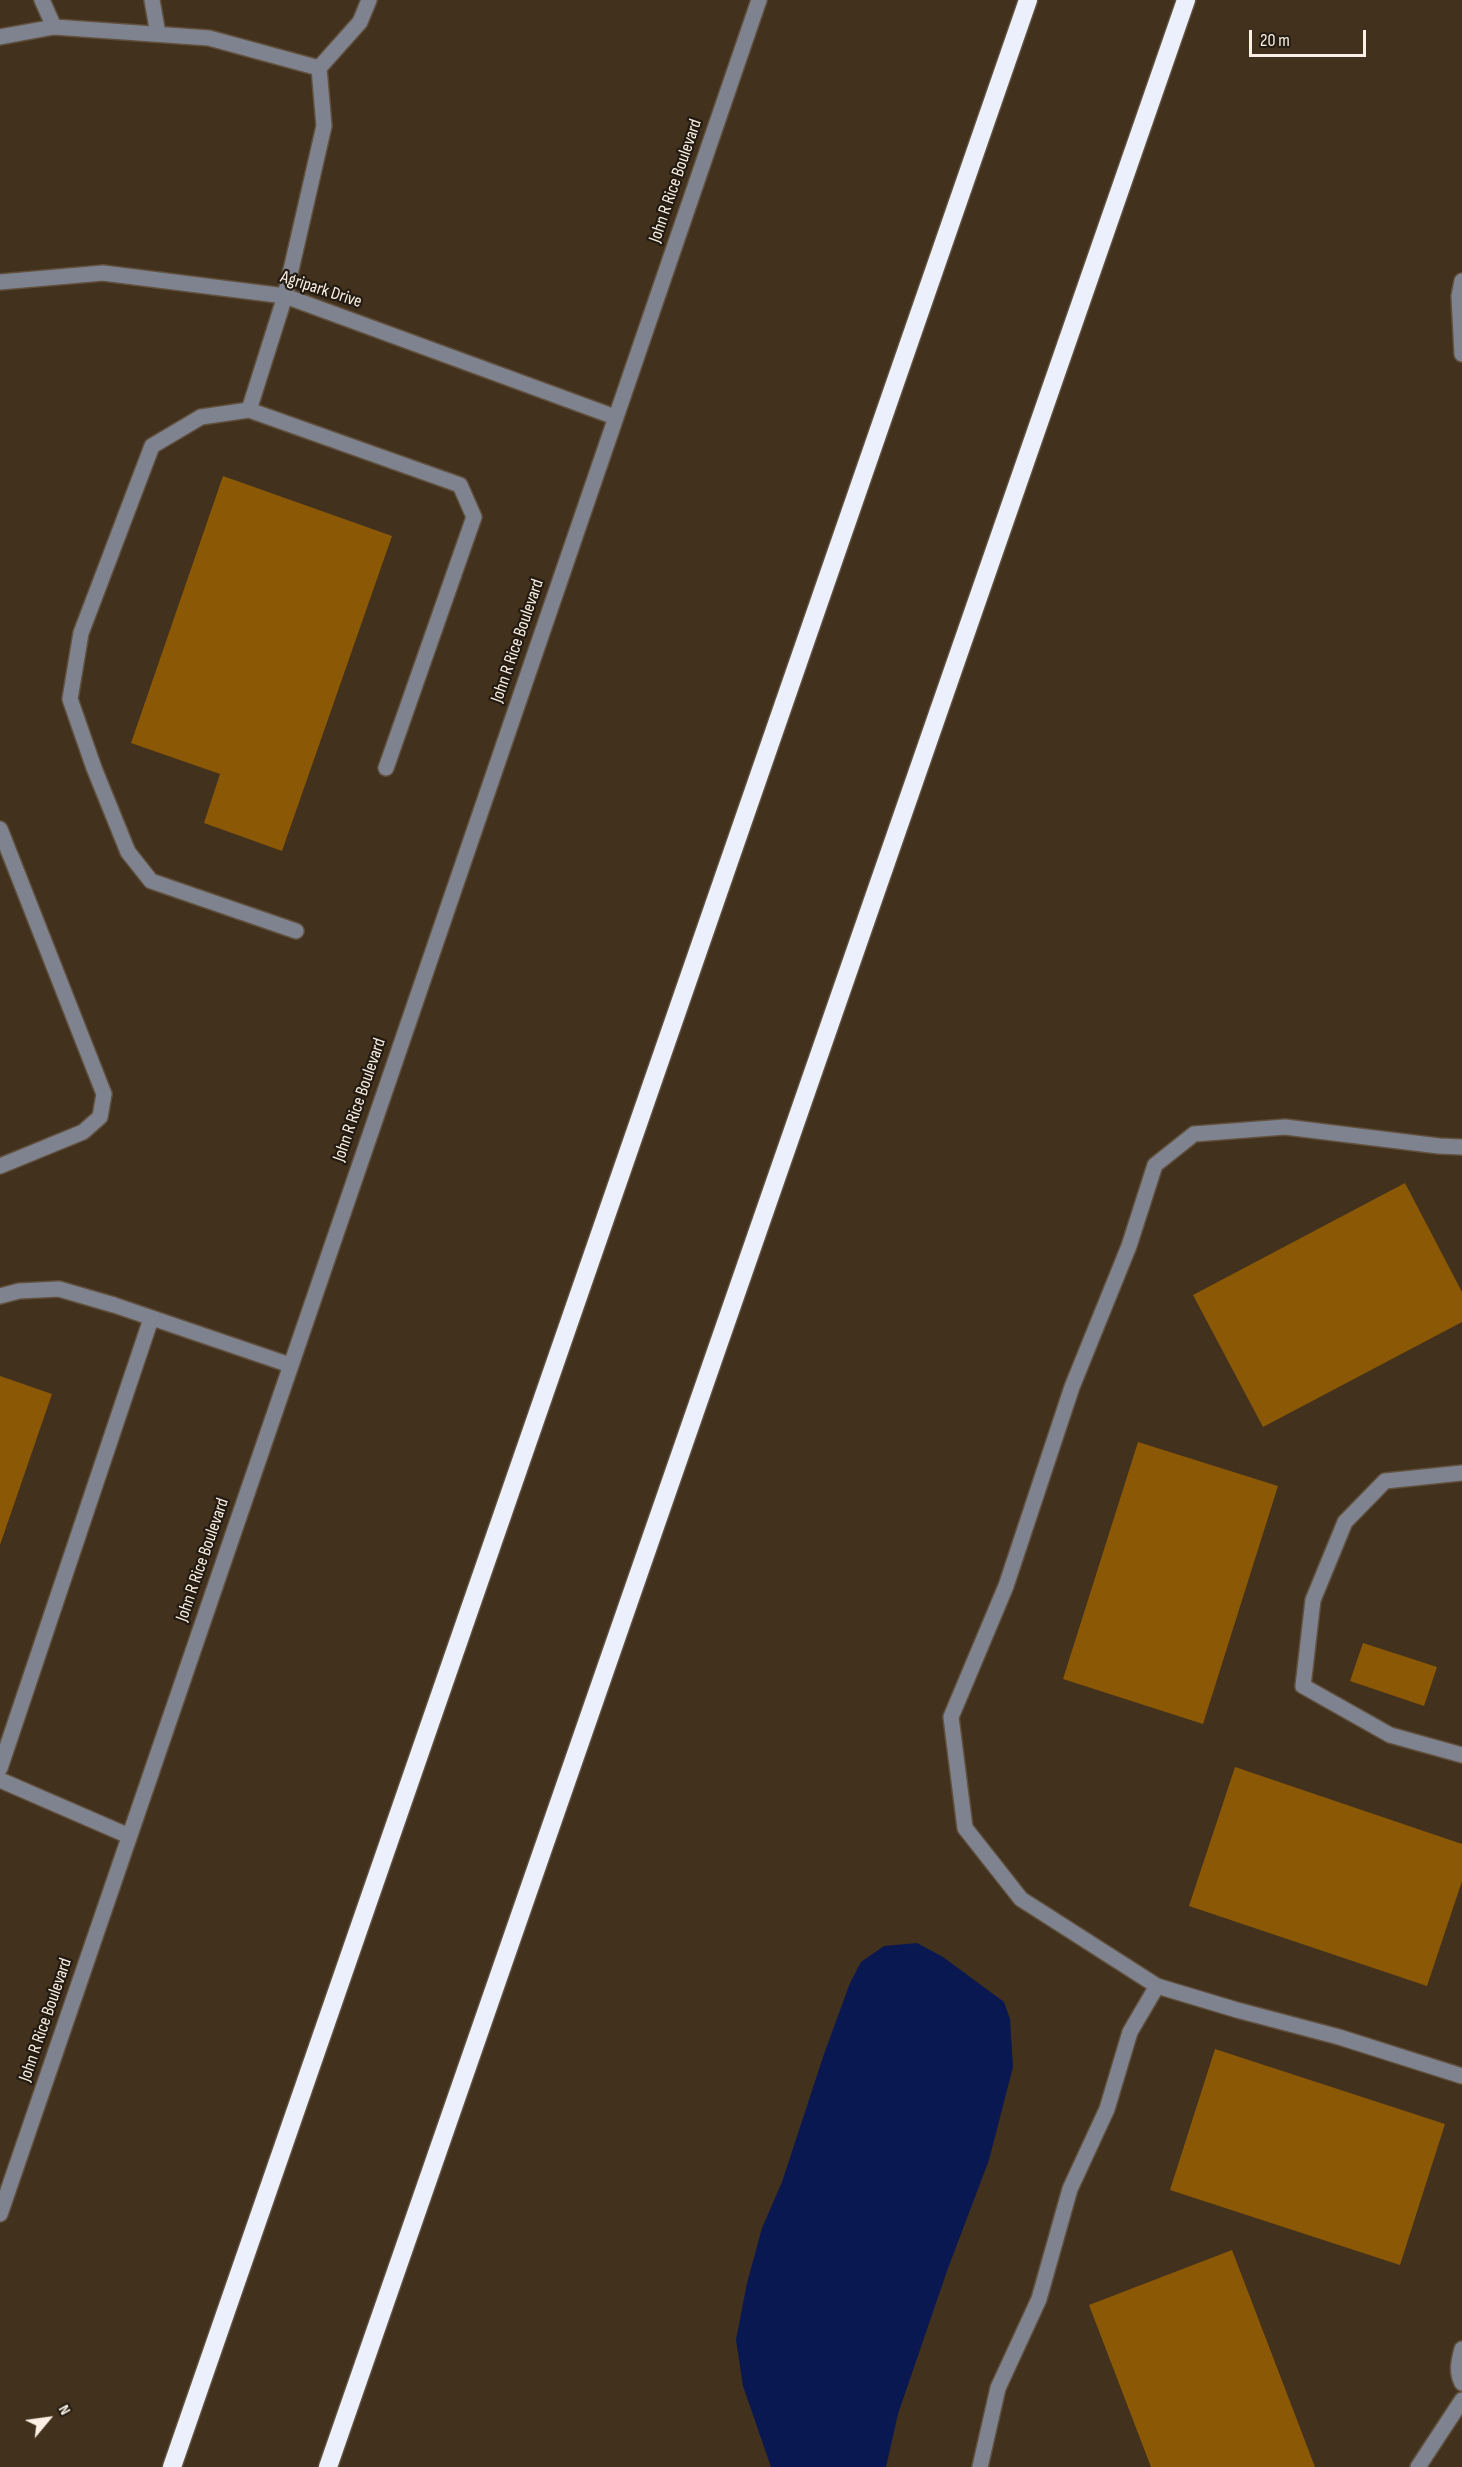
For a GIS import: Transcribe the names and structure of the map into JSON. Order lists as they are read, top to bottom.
{
  "streets": {
    "street": ["John R Rice Boulevard", "Agripark Drive"]
  },
  "crossings": [
    ["John R Rice Boulevard", "Agripark Drive"]
  ],
  "scale_bar": "20 m",
  "north": "top right"
}
